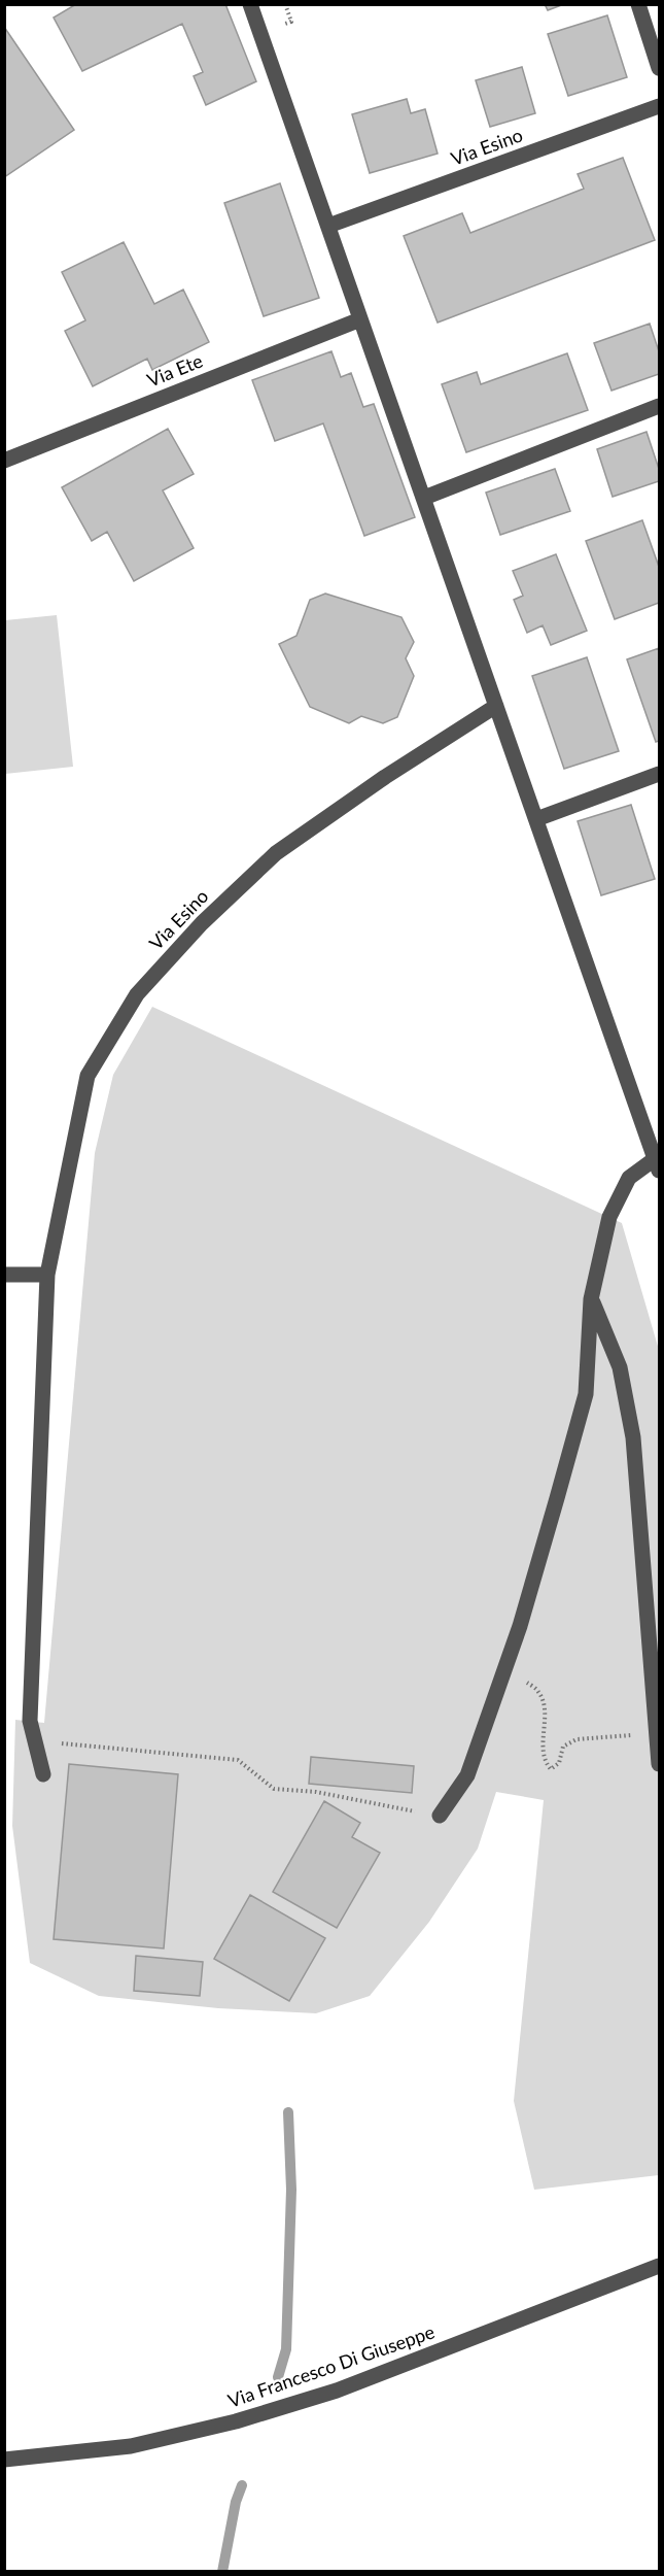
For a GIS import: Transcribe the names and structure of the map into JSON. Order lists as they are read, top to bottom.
{
  "streets": {
    "street": ["Via Esino", "Via Ete", "Via Francesco Di Giuseppe"]
  }
}
